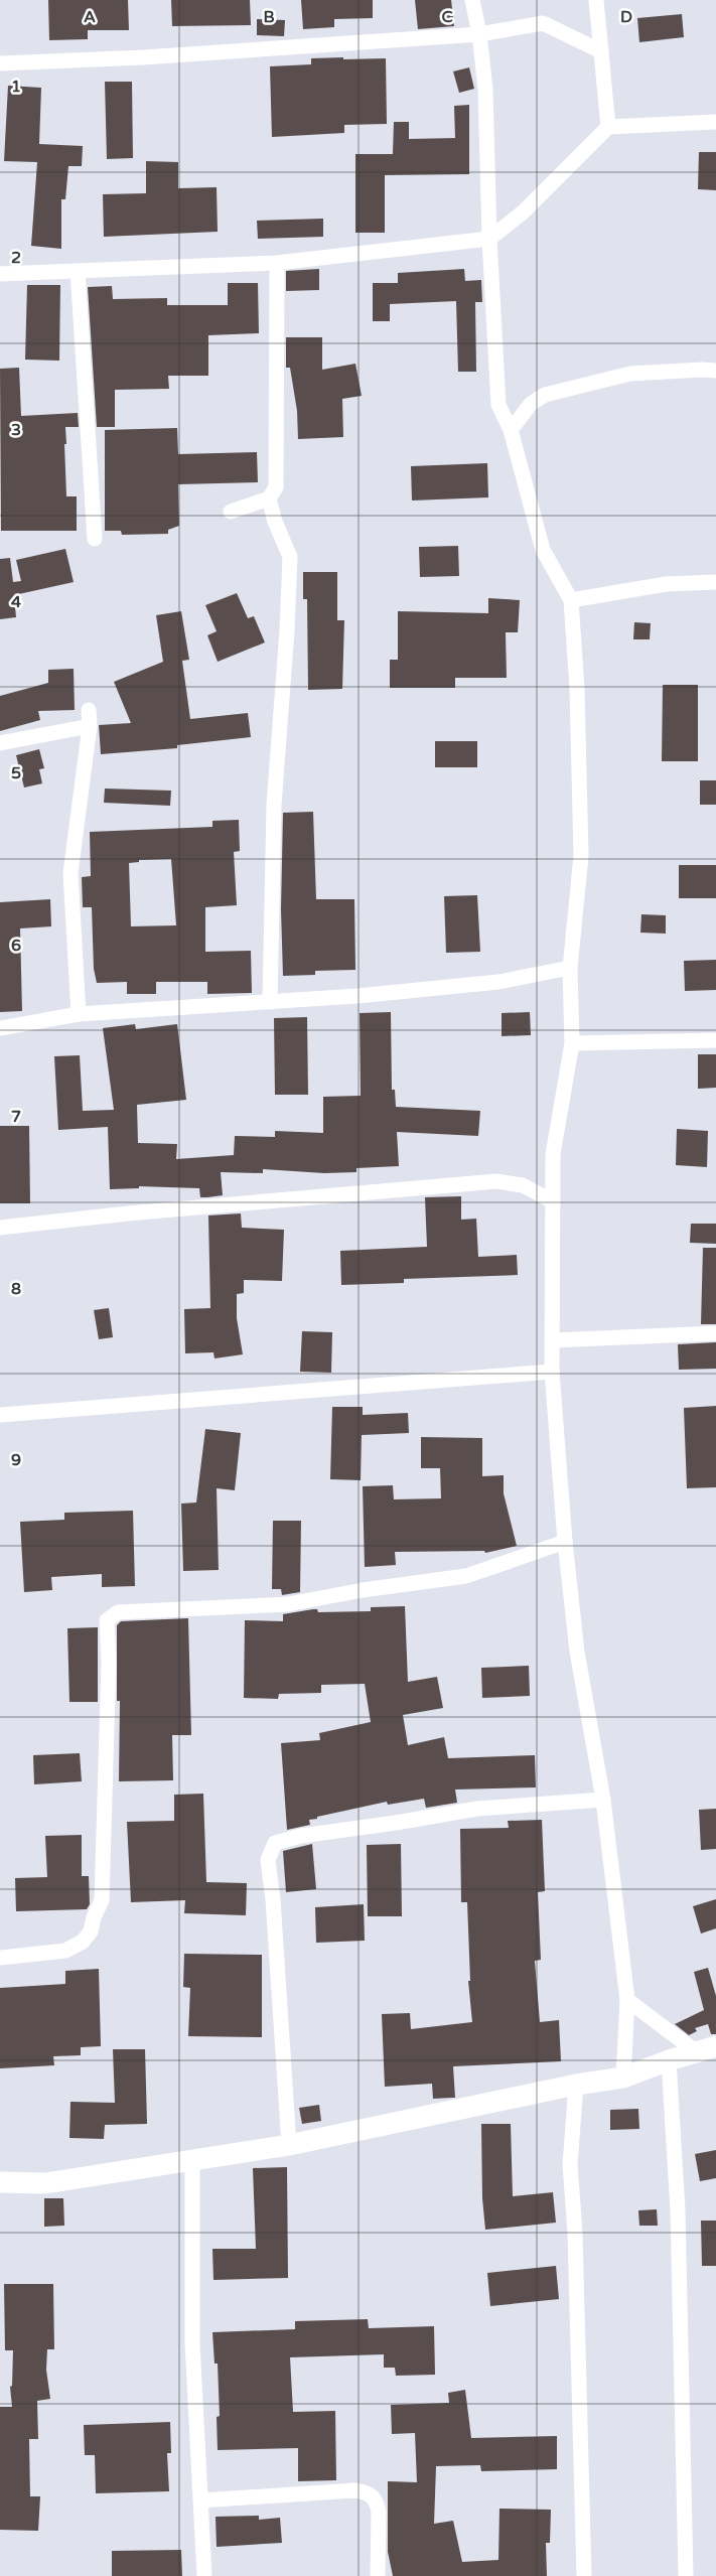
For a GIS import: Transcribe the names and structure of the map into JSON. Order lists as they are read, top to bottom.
{
  "grid": {
    "columns": [
      "A",
      "B",
      "C",
      "D"
    ],
    "rows": [
      "1",
      "2",
      "3",
      "4",
      "5",
      "6",
      "7",
      "8",
      "9"
    ]
  }
}
